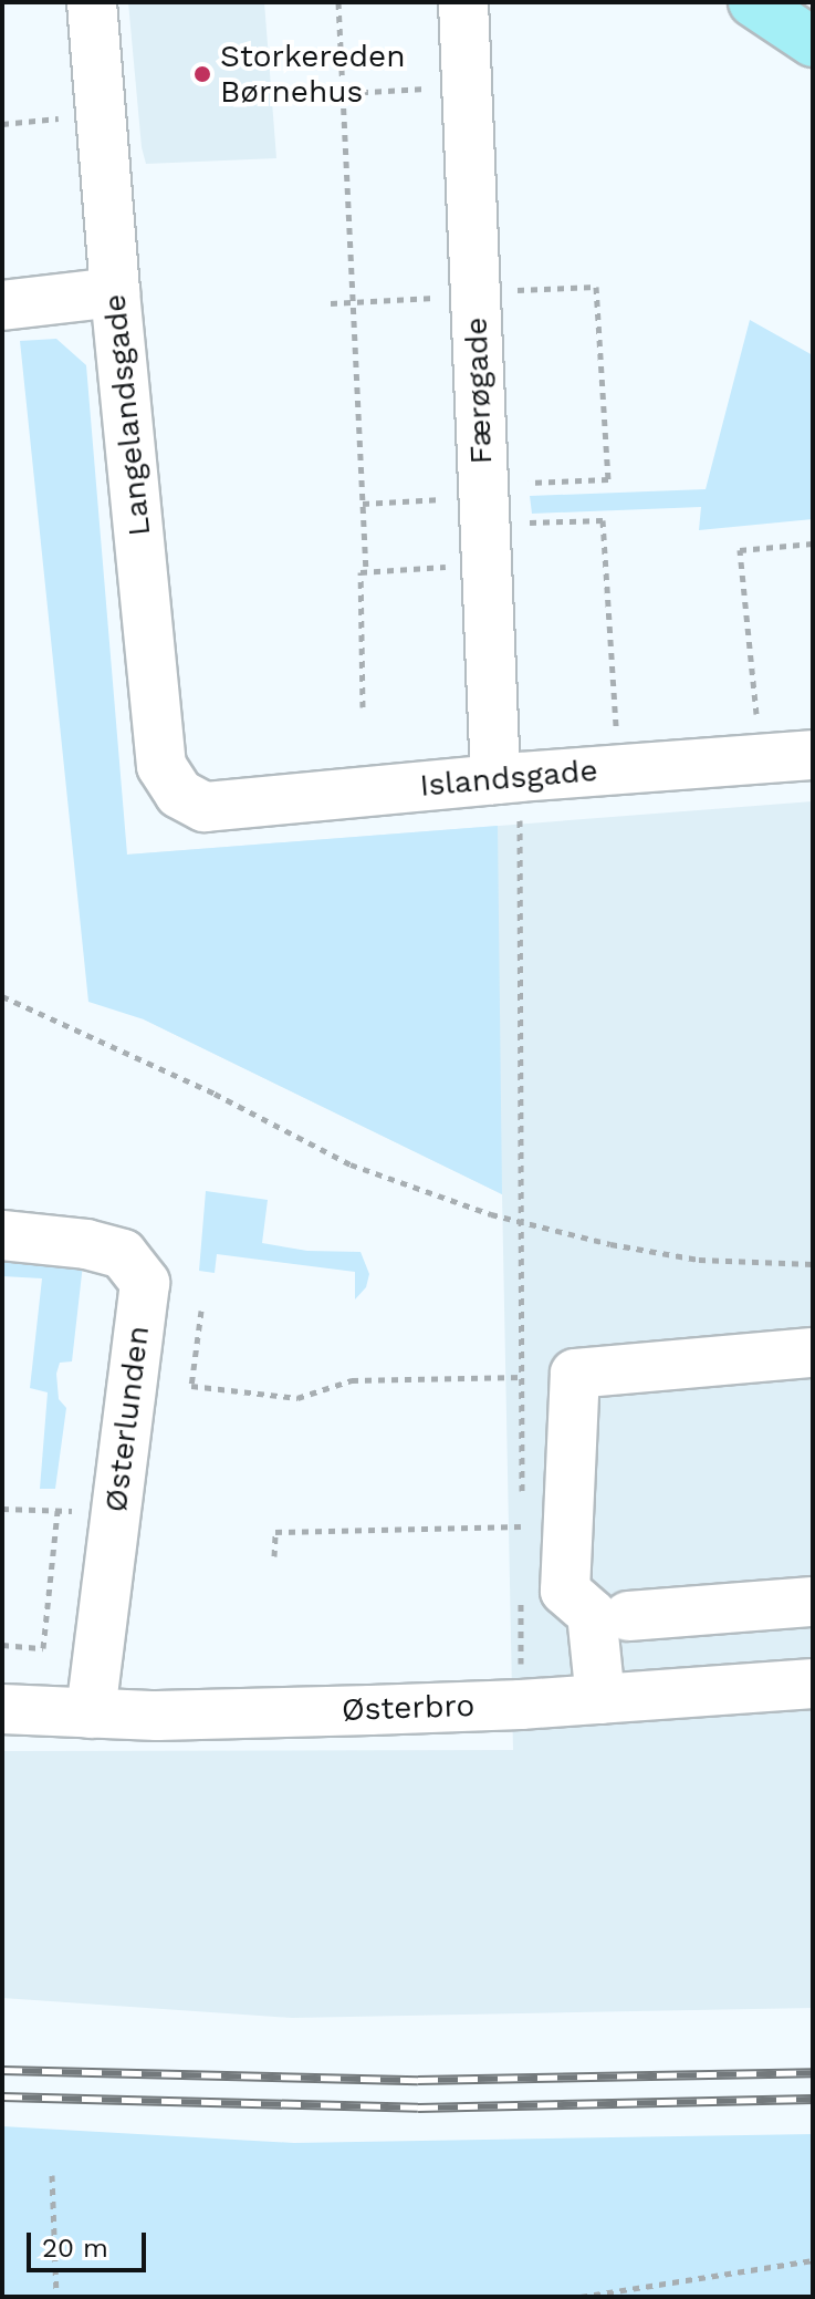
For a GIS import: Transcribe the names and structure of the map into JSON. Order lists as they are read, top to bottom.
{
  "streets": {
    "street": [
      "Færøgade",
      "Langelandsgade",
      "Islandsgade",
      "Østerlunden",
      "Østerbro"
    ]
  },
  "crossings": [
    ["Færøgade", "Islandsgade"],
    ["Langelandsgade", "Islandsgade"],
    ["Østerlunden", "Østerbro"]
  ],
  "places": ["Storkereden Børnehus"],
  "scale_bar": "20 m"
}
